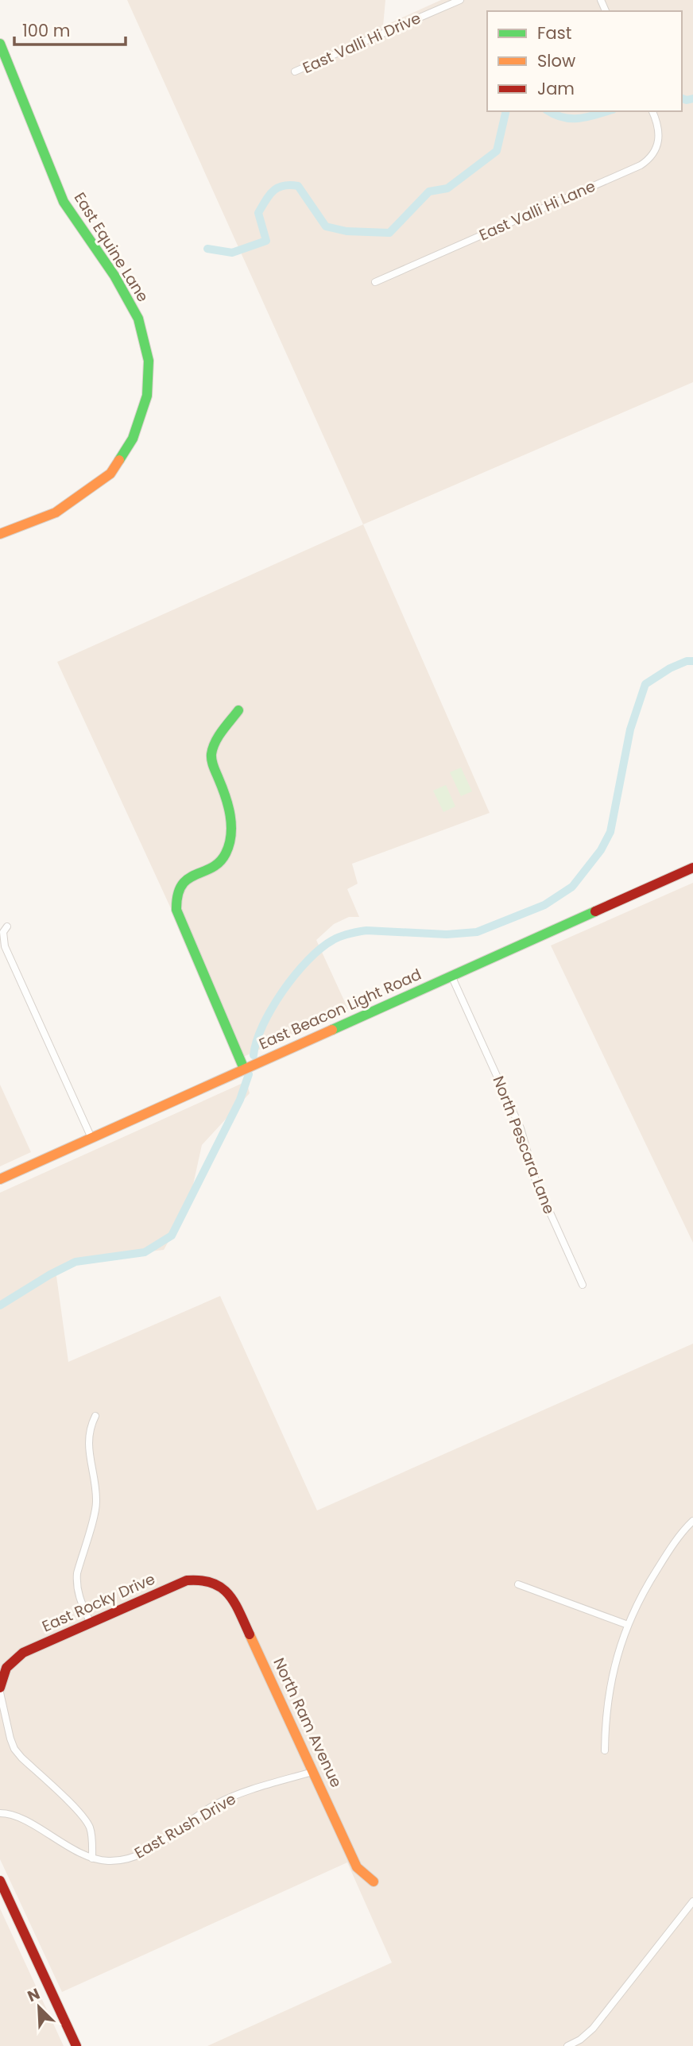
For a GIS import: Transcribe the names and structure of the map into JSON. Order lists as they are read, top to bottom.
{
  "streets": {
    "street": [
      "East Valli Hi Drive",
      "East Valli Hi Lane",
      "East Equine Lane",
      "East Beacon Light Road",
      "North Pescara Lane",
      "East Rocky Drive",
      "North Ram Avenue",
      "East Rush Drive"
    ]
  },
  "crossings": [
    ["East Beacon Light Road", "North Pescara Lane"],
    ["East Rocky Drive", "North Ram Avenue"],
    ["North Ram Avenue", "East Rush Drive"]
  ],
  "legend": ["Fast", "Slow", "Jam"],
  "scale_bar": "100 m",
  "north": "top left"
}
